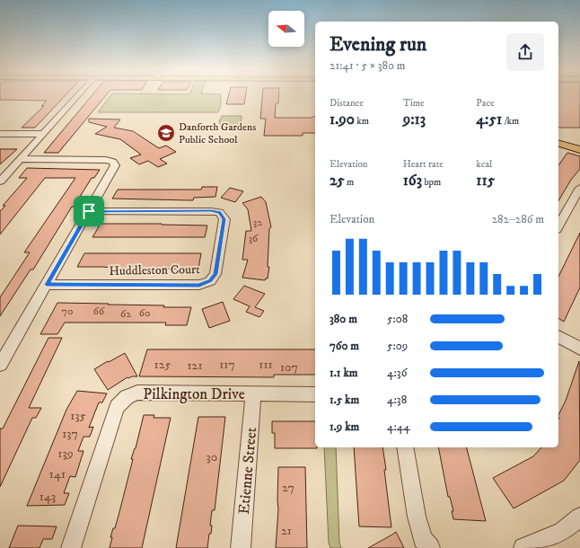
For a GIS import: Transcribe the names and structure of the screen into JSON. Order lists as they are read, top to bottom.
{
  "streets": {
    "street": ["Huddleston Court", "Pilkington Drive", "Etienne Street"]
  },
  "crossings": [
    ["Pilkington Drive", "Etienne Street"]
  ],
  "places": {
    "school or university": ["Danforth Gardens Public School"]
  },
  "house_numbers": [
    "32",
    "36",
    "70",
    "66",
    "60",
    "62",
    "125",
    "117",
    "111",
    "121",
    "107",
    "135",
    "137",
    "139",
    "30",
    "141",
    "27",
    "143",
    "21"
  ],
  "north": "left",
  "page": {
    "heading": ["Evening run", "21:41 · 5 × 380 m"],
    "stats": [
      ["Distance", "1.90 km"],
      ["Time", "9:13"],
      ["Pace", "4:51 /km"],
      ["Elevation", "25 m"],
      ["Heart rate", "163 bpm"],
      ["kcal", "115"]
    ],
    "chart": ["Elevation", "282–286 m"],
    "list": [
      {
        "name": "380 m",
        "note": "5:08"
      },
      {
        "name": "760 m",
        "note": "5:09"
      },
      {
        "name": "1.1 km",
        "note": "4:36"
      },
      {
        "name": "1.5 km",
        "note": "4:38"
      },
      {
        "name": "1.9 km",
        "note": "4:44"
      }
    ]
  }
}
